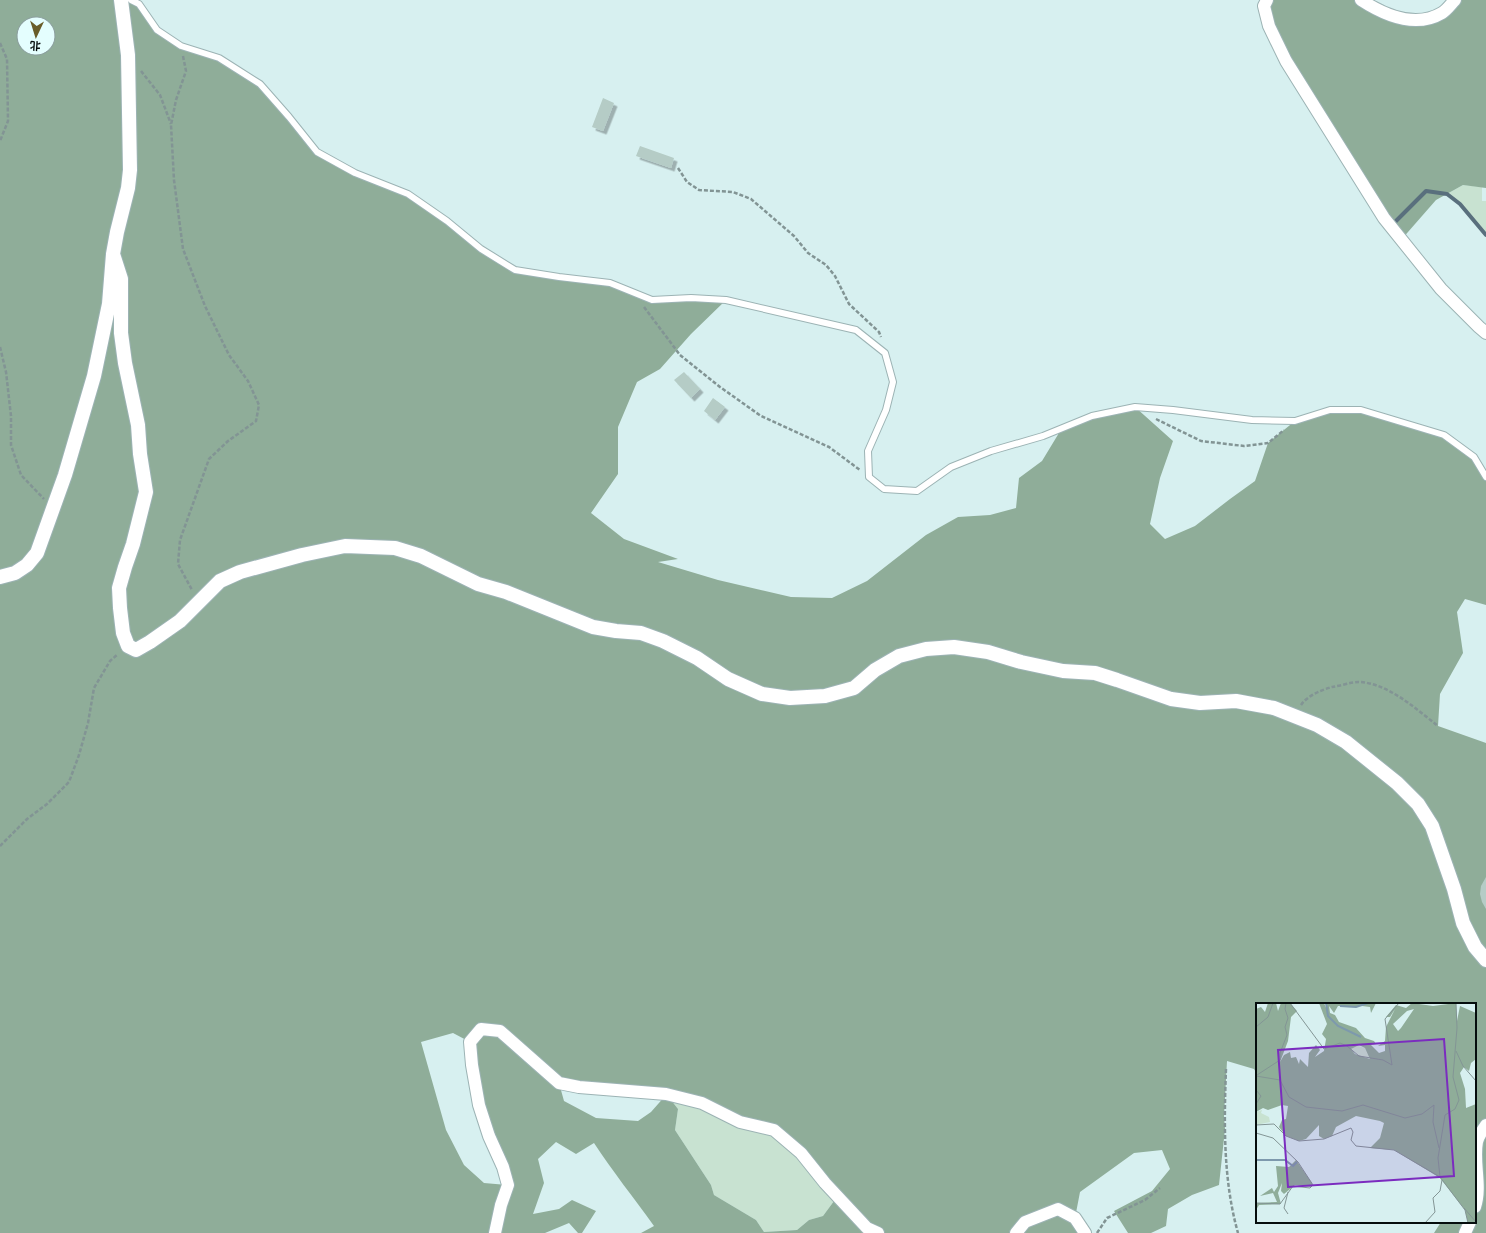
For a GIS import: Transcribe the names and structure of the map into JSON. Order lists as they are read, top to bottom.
{
  "north": "bottom"
}
